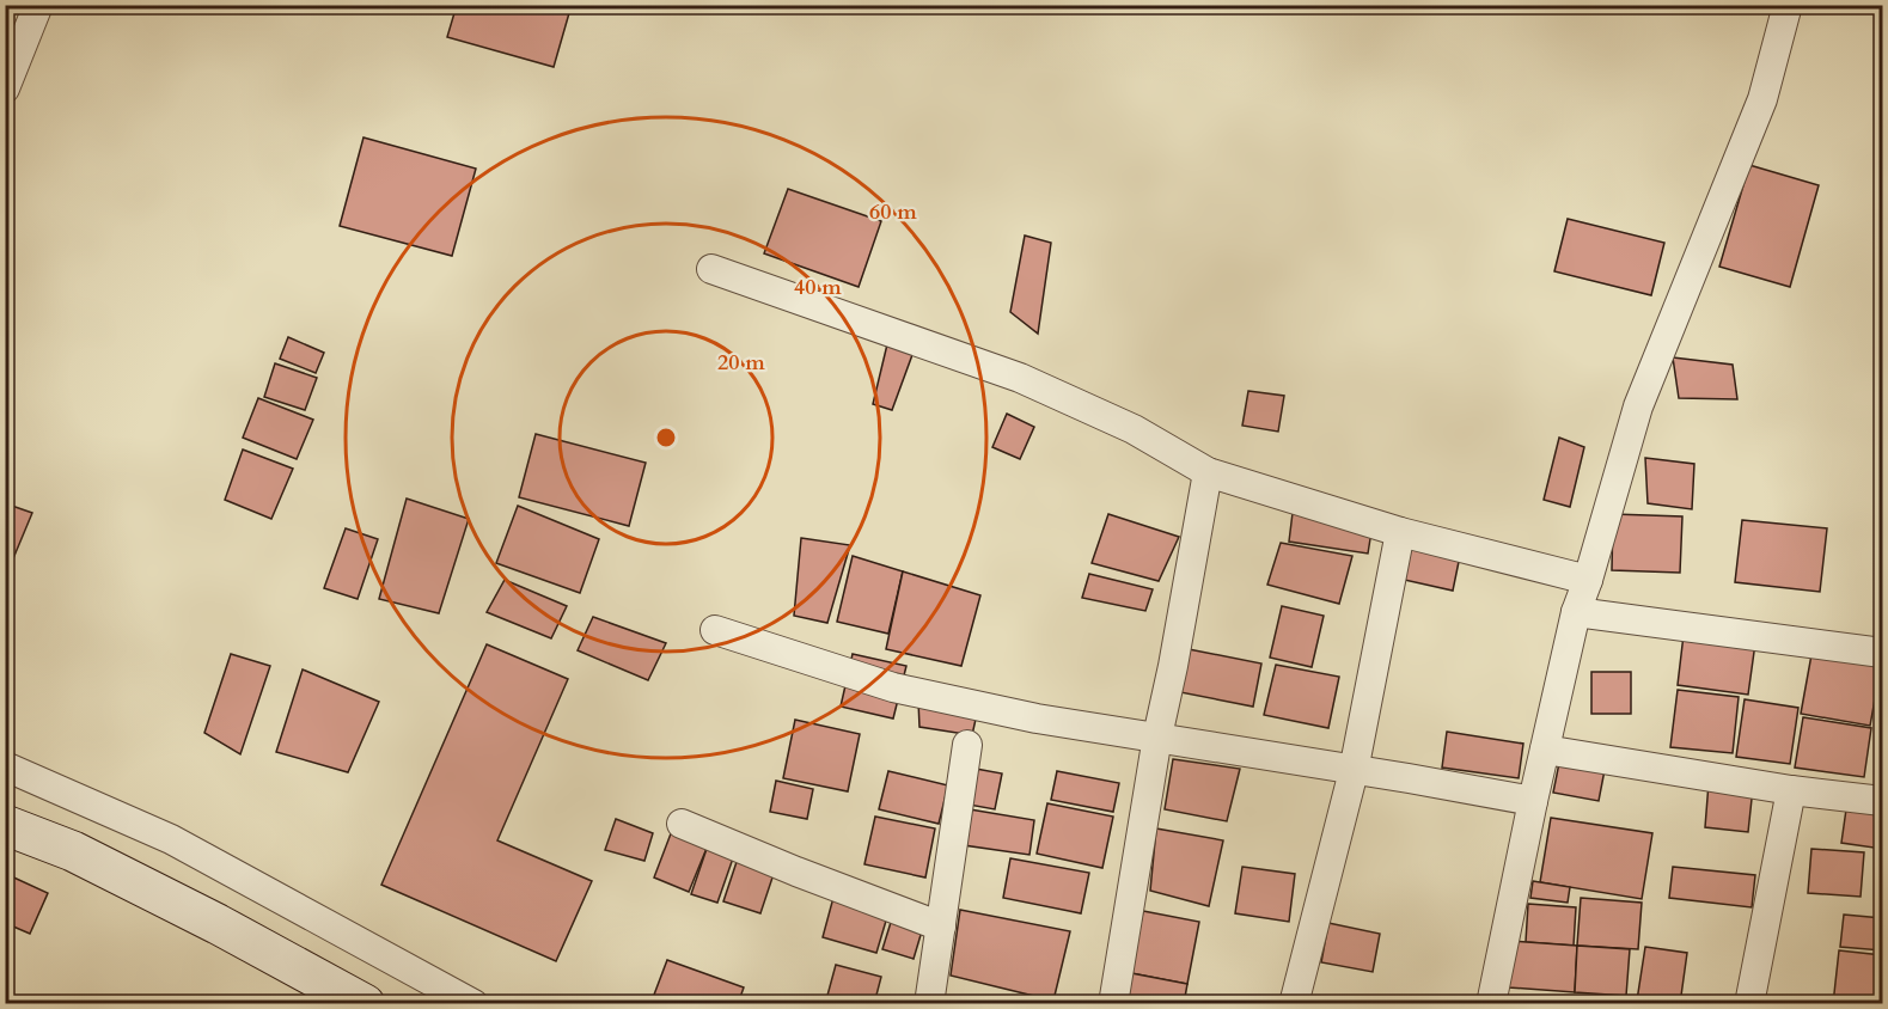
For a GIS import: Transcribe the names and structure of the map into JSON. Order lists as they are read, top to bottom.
{
  "rings": ["60 m", "40 m", "20 m"]
}
